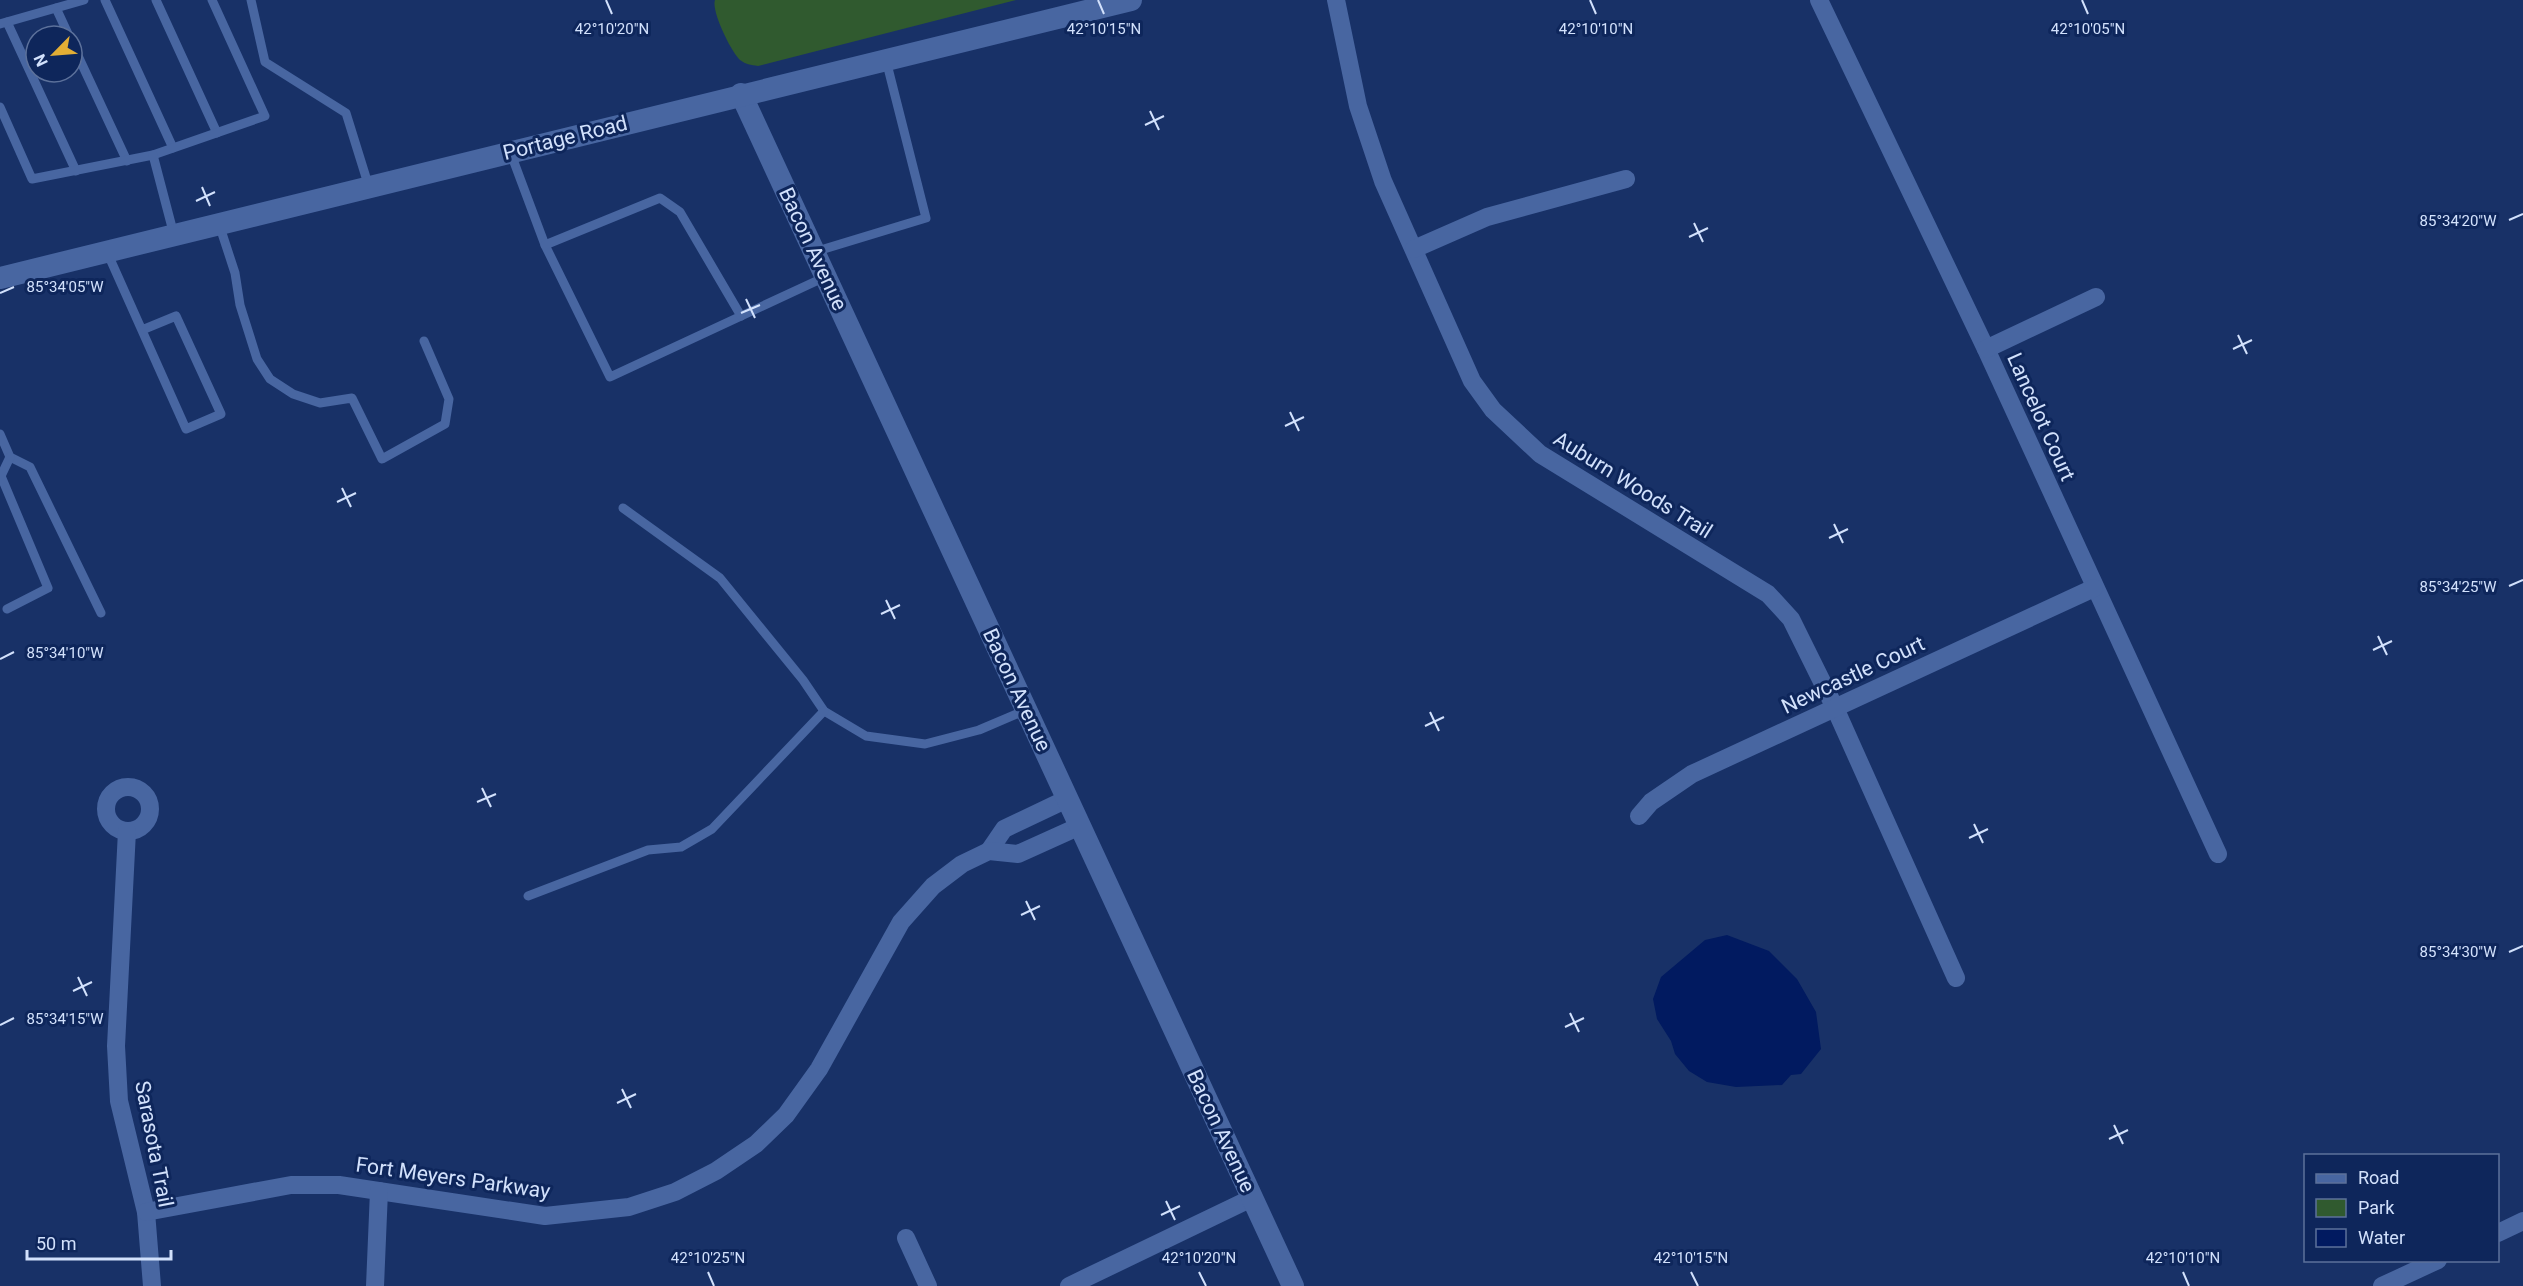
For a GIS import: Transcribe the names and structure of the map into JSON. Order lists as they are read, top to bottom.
{
  "streets": {
    "street": [
      "Portage Road",
      "Bacon Avenue",
      "Lancelot Court",
      "Auburn Woods Trail",
      "Newcastle Court",
      "Sarasota Trail",
      "Fort Meyers Parkway"
    ]
  },
  "crossings": [
    ["Portage Road", "Bacon Avenue"],
    ["Bacon Avenue", "Fort Meyers Parkway"],
    ["Lancelot Court", "Newcastle Court"],
    ["Auburn Woods Trail", "Newcastle Court"],
    ["Sarasota Trail", "Fort Meyers Parkway"]
  ],
  "legend": ["Road", "Park", "Water"],
  "scale_bar": "50 m",
  "north": "bottom left",
  "coordinates": [
    "42°10'10\"N",
    "42°10'20\"N",
    "42°10'15\"N",
    "42°10'05\"N",
    "85°34'20\"W",
    "85°34'05\"W",
    "85°34'25\"W",
    "85°34'10\"W",
    "85°34'30\"W",
    "85°34'15\"W",
    "42°10'25\"N"
  ]
}
